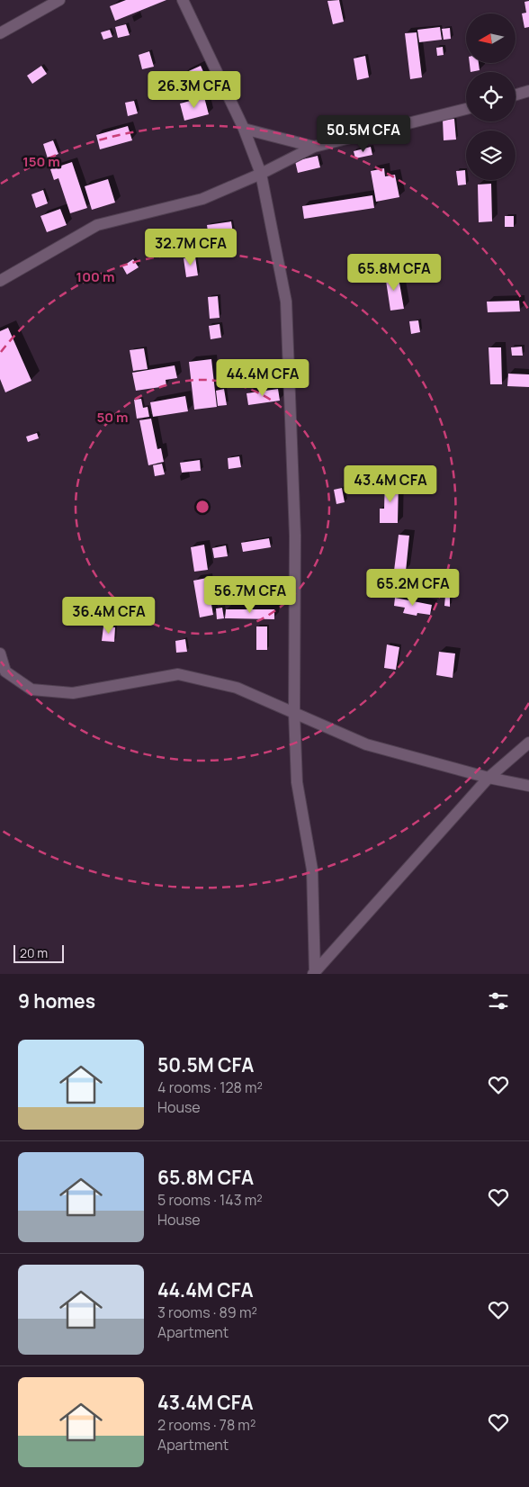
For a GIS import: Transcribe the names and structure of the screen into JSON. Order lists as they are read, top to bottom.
{
  "scale_bar": "20 m",
  "north": "left",
  "page": {
    "price": [
      "26.3M CFA",
      "50.5M CFA",
      "32.7M CFA",
      "65.8M CFA",
      "44.4M CFA",
      "43.4M CFA",
      "65.2M CFA",
      "56.7M CFA",
      "36.4M CFA"
    ],
    "scale": "20 m",
    "heading": "9 homes",
    "list": [
      {
        "name": "50.5M CFA",
        "note": "4 rooms · 128 m² · House"
      },
      {
        "name": "65.8M CFA",
        "note": "5 rooms · 143 m² · House"
      },
      {
        "name": "44.4M CFA",
        "note": "3 rooms · 89 m² · Apartment"
      },
      {
        "name": "43.4M CFA",
        "note": "2 rooms · 78 m² · Apartment"
      }
    ]
  },
  "rings": ["150 m", "100 m", "50 m"]
}
